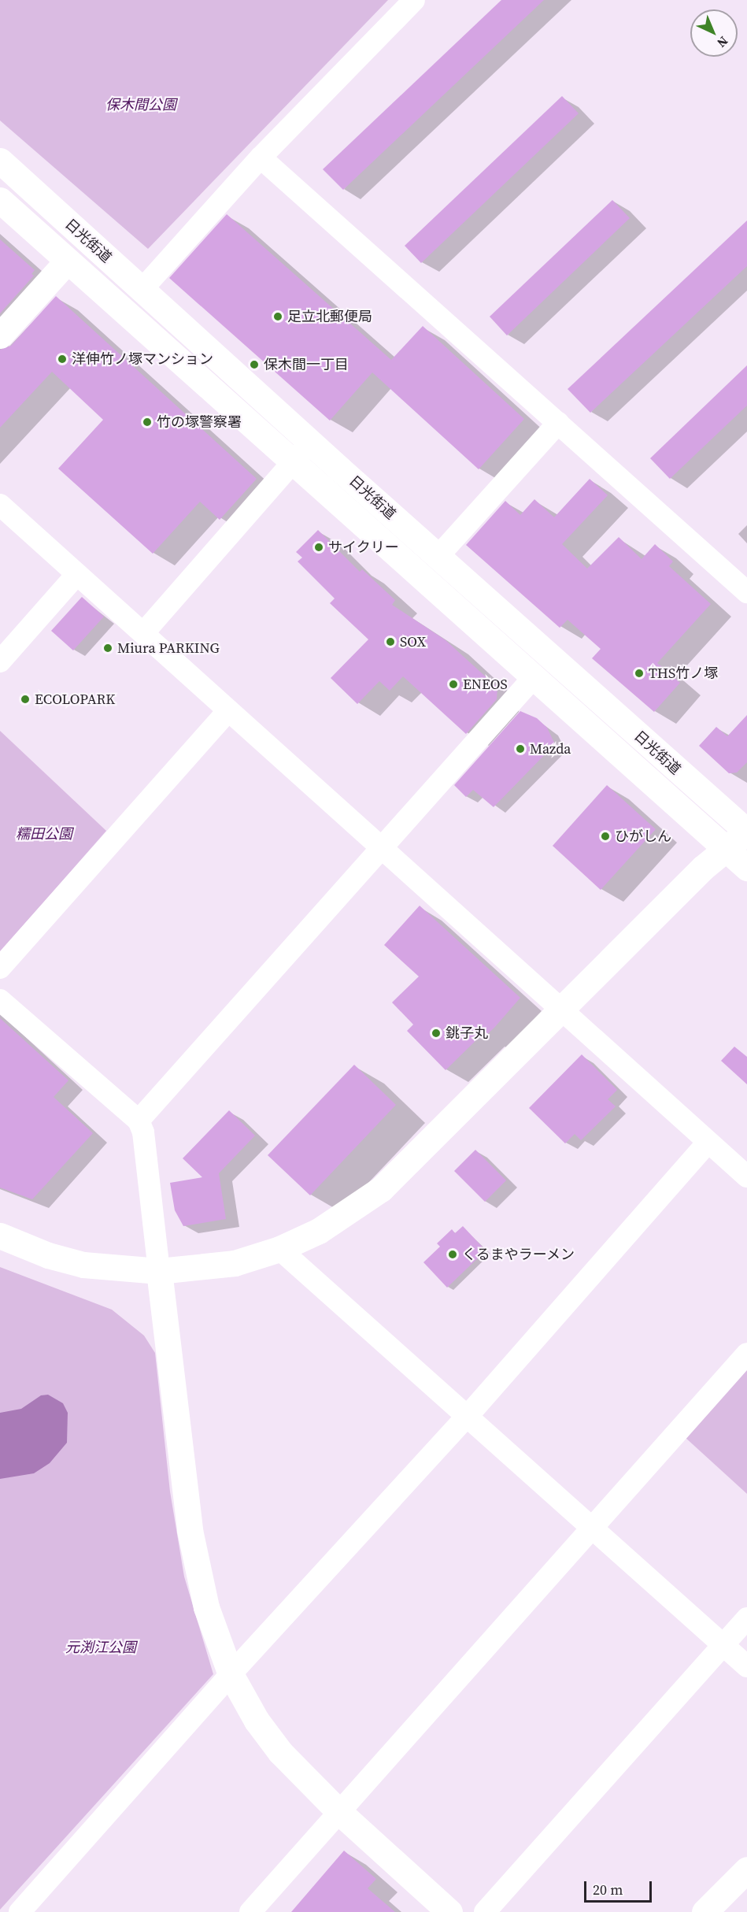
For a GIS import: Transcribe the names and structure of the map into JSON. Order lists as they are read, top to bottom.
{
  "streets": {
    "main road": ["日光街道"]
  },
  "parks": ["保木間公園", "糯田公園", "元渕江公園"],
  "places": [
    "足立北郵便局",
    "洋伸竹ノ塚マンション",
    "保木間一丁目",
    "竹の塚警察署",
    "サイクリー",
    "SOX",
    "Miura PARKING",
    "THS竹ノ塚",
    "ENEOS",
    "ECOLOPARK",
    "Mazda",
    "ひがしん",
    "銚子丸",
    "くるまやラーメン"
  ],
  "scale_bar": "20 m",
  "north": "bottom right"
}
